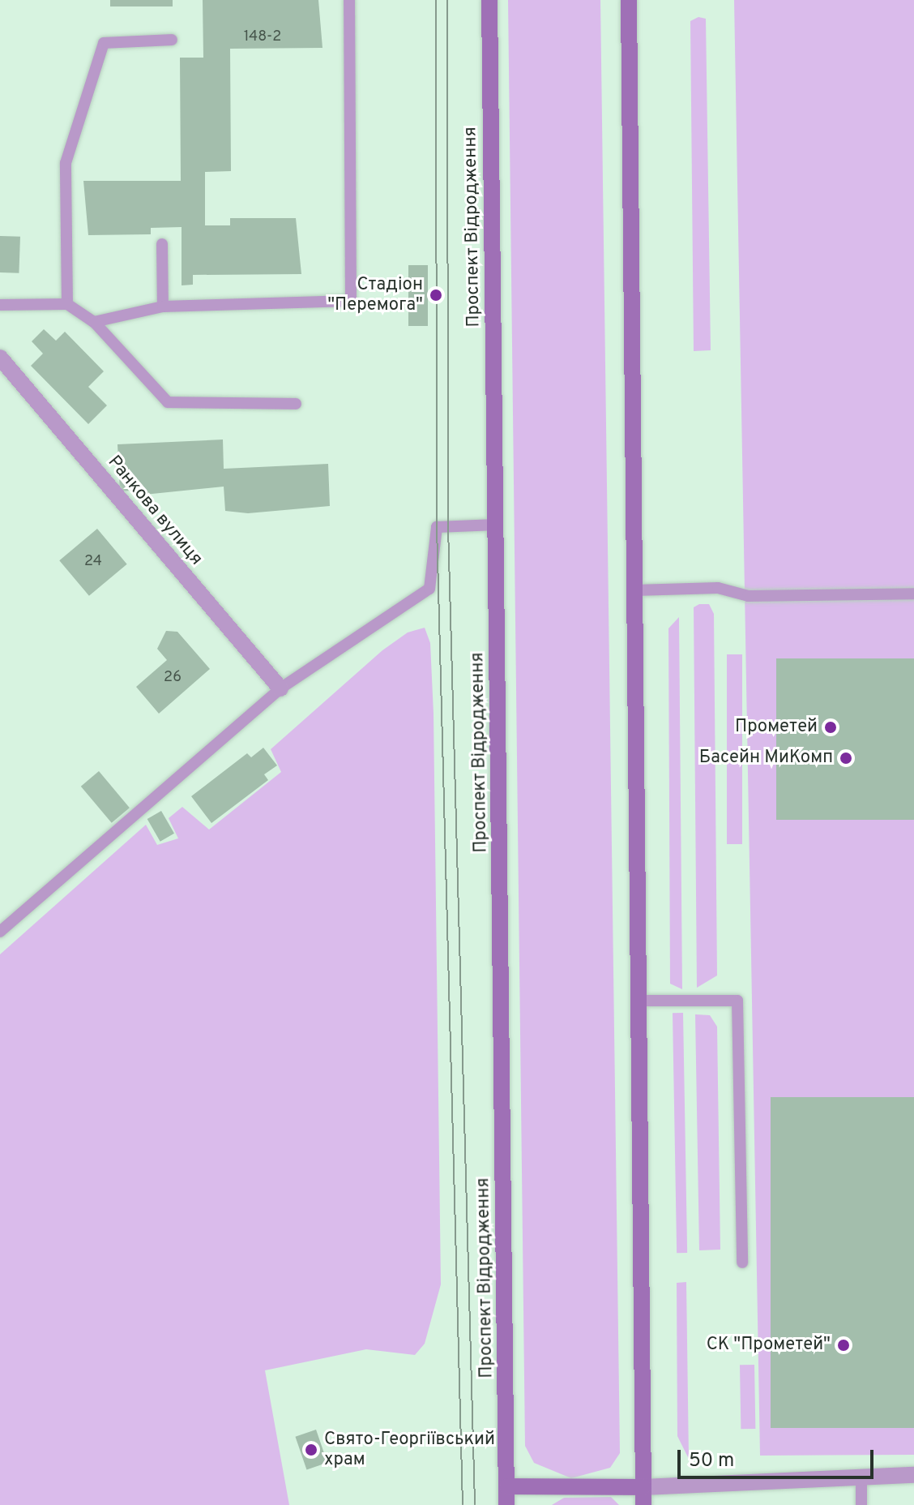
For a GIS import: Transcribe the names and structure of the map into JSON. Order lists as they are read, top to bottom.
{
  "streets": {
    "main road": ["Проспект Відродження"],
    "street": ["Ранкова вулиця"]
  },
  "places": [
    "Стадіон \"Перемога\"",
    "Прометей",
    "Басейн МиКомп",
    "СК \"Прометей\"",
    "Свято-Георгіївський храм"
  ],
  "house_numbers": ["148-2", "24", "26"],
  "scale_bar": "50 m"
}
